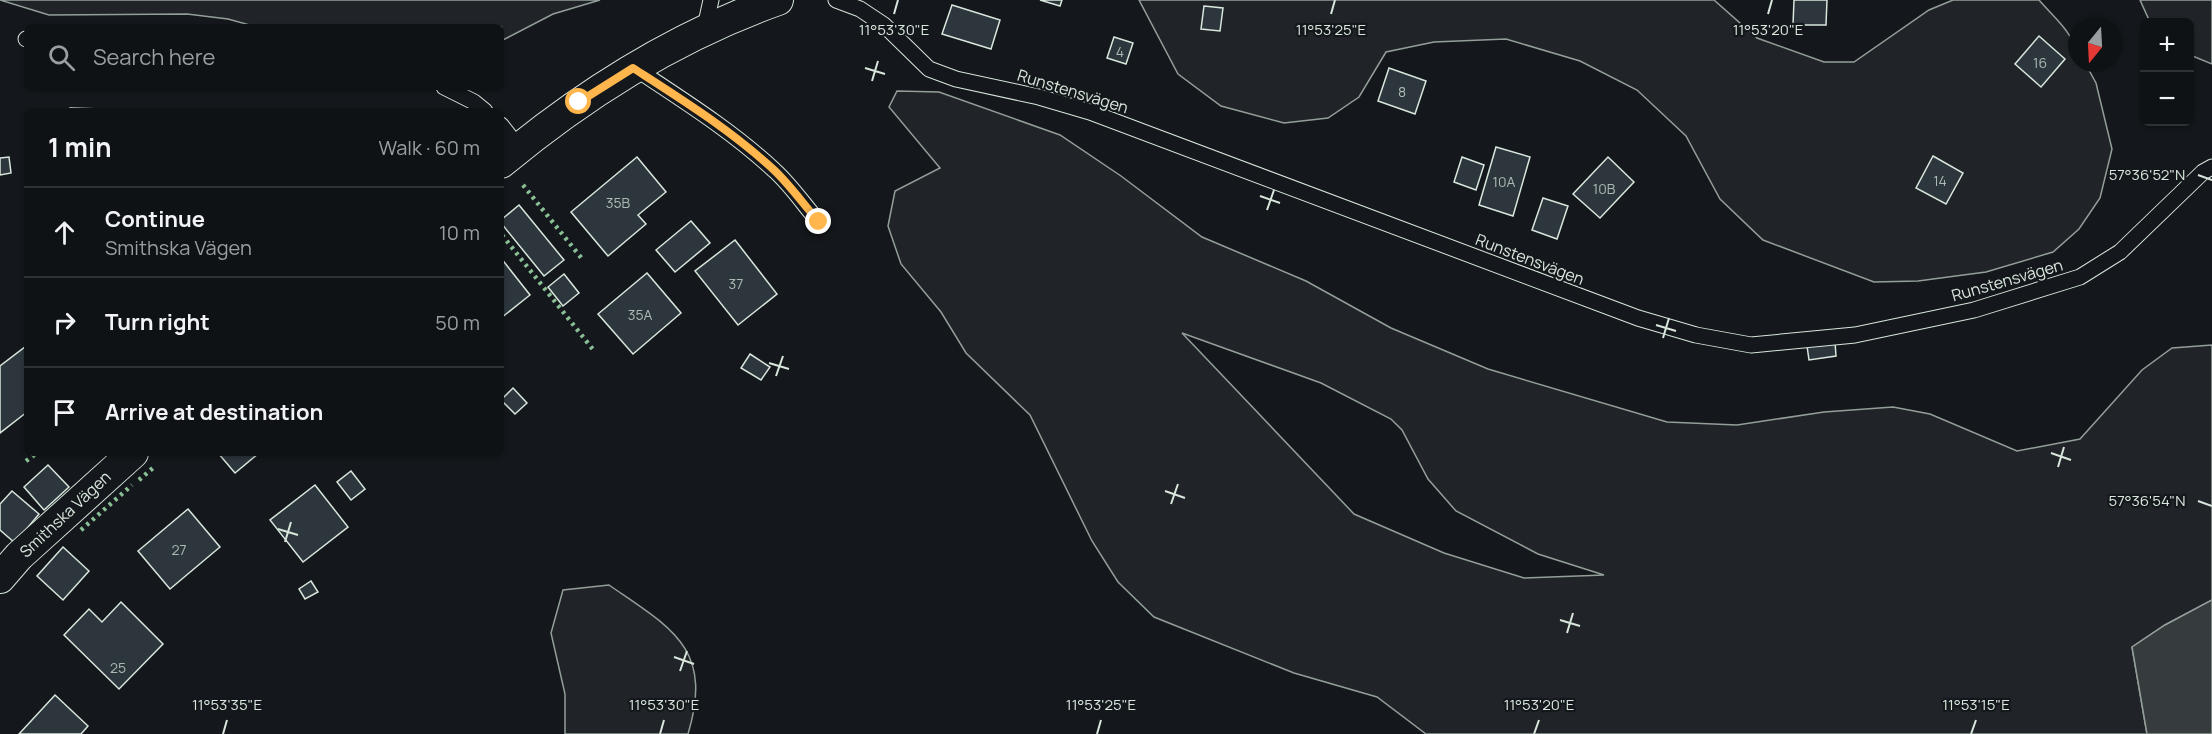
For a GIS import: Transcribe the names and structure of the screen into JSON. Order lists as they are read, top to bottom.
{
  "streets": {
    "street": ["Smithska Vägen"],
    "lane": ["Runstensvägen"]
  },
  "house_numbers": [
    "4",
    "16",
    "8",
    "14",
    "10A",
    "10B",
    "35B",
    "37",
    "35A",
    "27",
    "25"
  ],
  "north": "bottom",
  "page": {
    "map_buttons": ["+", "−"],
    "search": "Search here",
    "heading": ["1 min", "Walk · 60 m"],
    "list": [
      ["Continue", "Smithska Vägen", "10 m"],
      ["Turn right", "50 m"],
      "Arrive at destination"
    ]
  },
  "coordinates": [
    "11°53'30\"E",
    "11°53'25\"E",
    "11°53'20\"E",
    "57°36'52\"N",
    "57°36'54\"N",
    "11°53'35\"E",
    "11°53'15\"E"
  ]
}
